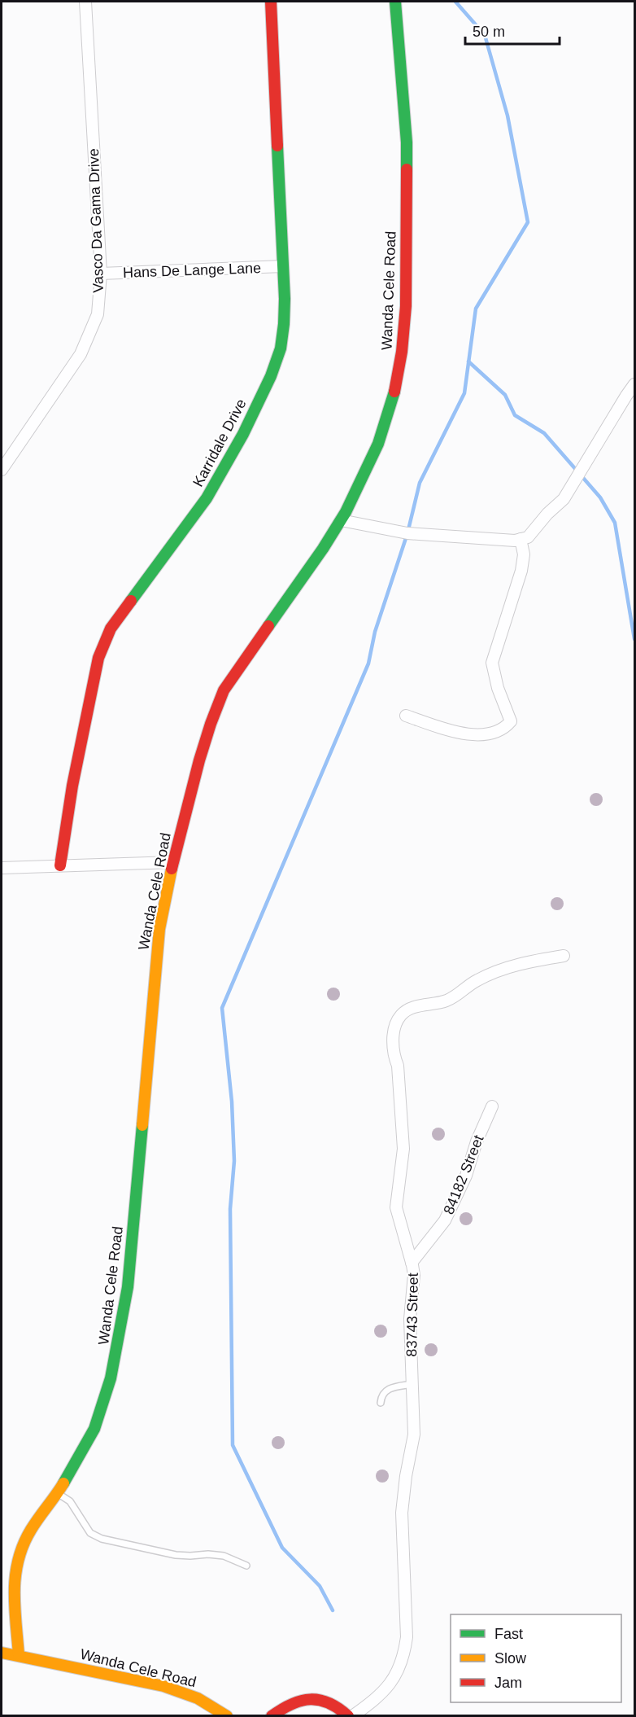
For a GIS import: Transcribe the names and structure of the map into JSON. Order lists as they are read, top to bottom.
{
  "streets": {
    "street": [
      "Vasco Da Gama Drive",
      "Hans De Lange Lane",
      "Wanda Cele Road",
      "Karridale Drive",
      "84182 Street",
      "83743 Street"
    ]
  },
  "crossings": [
    ["Vasco Da Gama Drive", "Hans De Lange Lane"],
    ["Hans De Lange Lane", "Karridale Drive"],
    ["84182 Street", "83743 Street"]
  ],
  "legend": ["Fast", "Slow", "Jam"],
  "scale_bar": "50 m"
}
